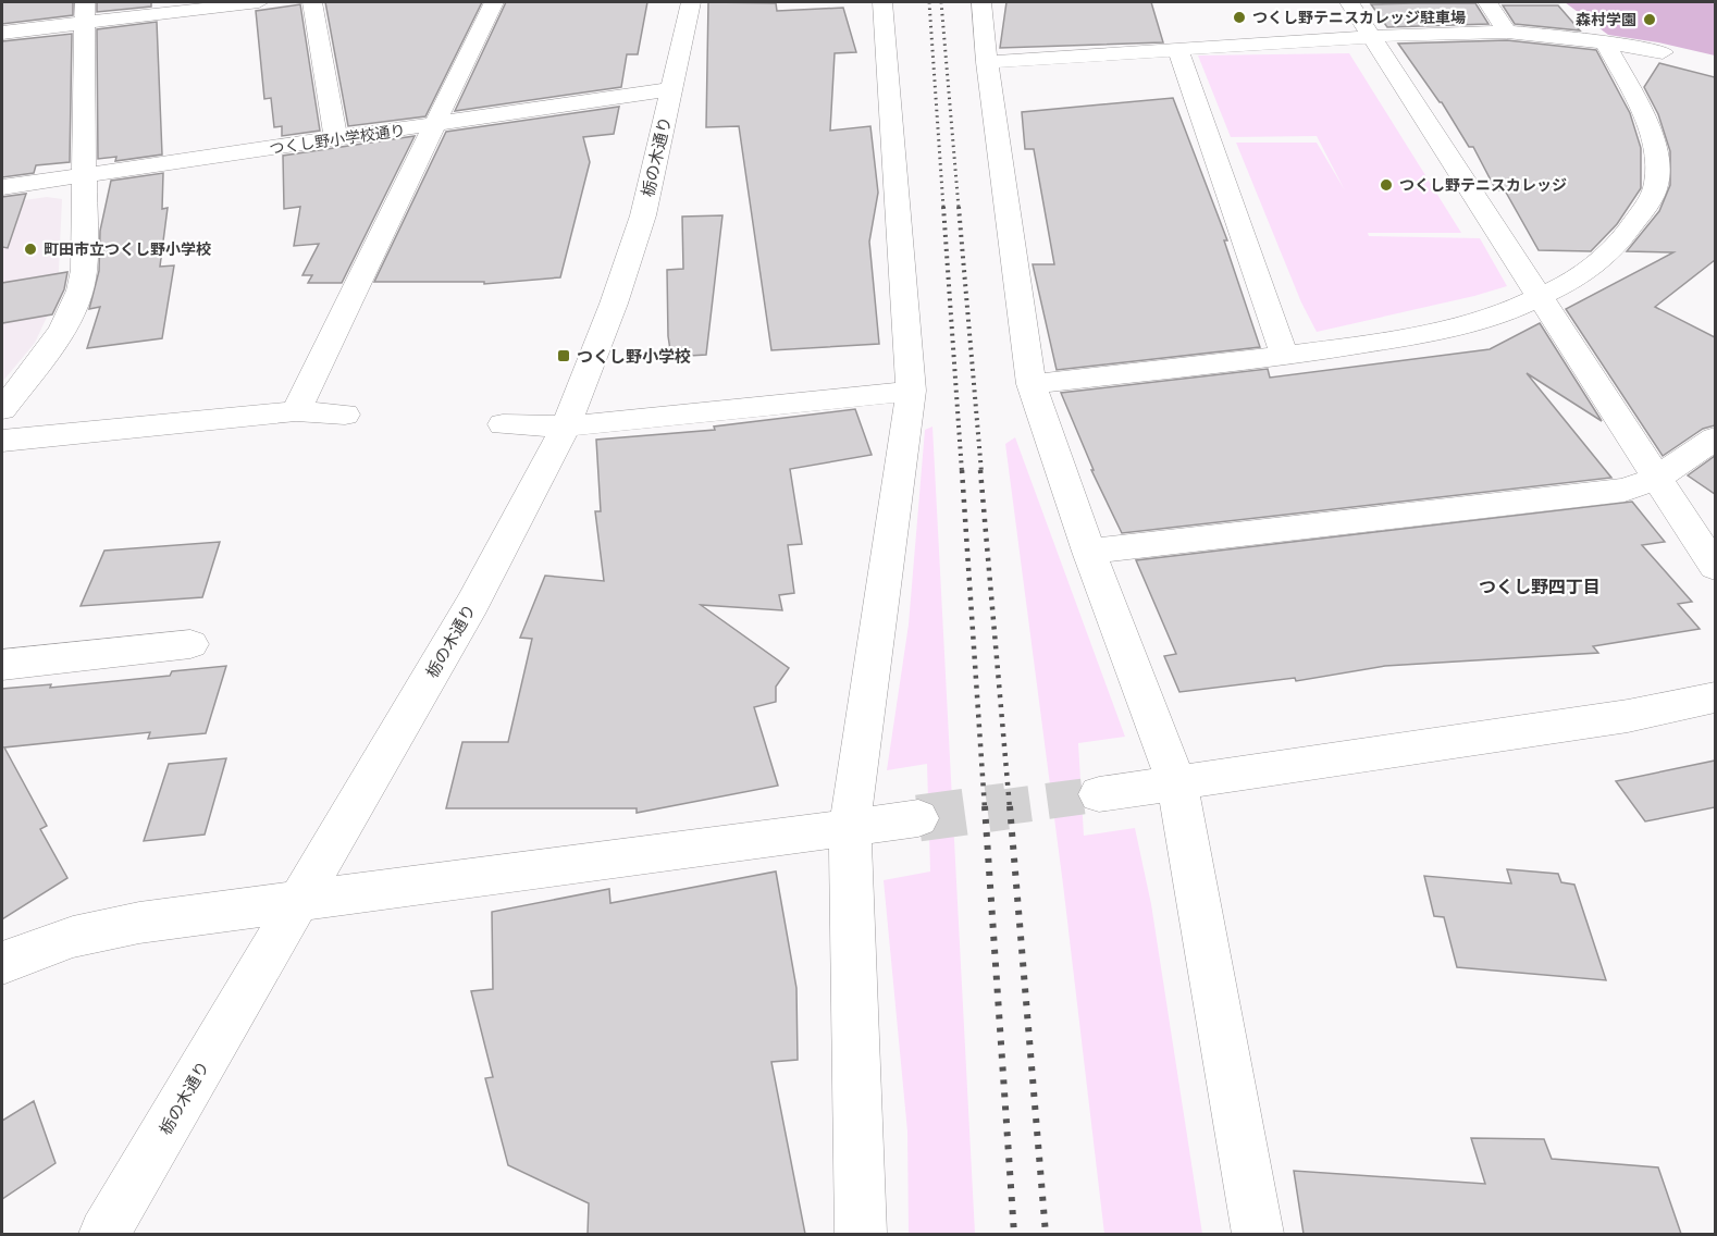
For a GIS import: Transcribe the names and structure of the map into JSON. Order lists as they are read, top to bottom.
{
  "streets": {
    "street": ["つくし野小学校通り", "栃の木通り"]
  },
  "crossings": [
    ["つくし野小学校通り", "栃の木通り"]
  ],
  "districts": ["つくし野四丁目"],
  "places": {
    "other": [
      "つくし野テニスカレッジ駐車場",
      "森村学園",
      "つくし野テニスカレッジ",
      "町田市立つくし野小学校"
    ],
    "transit": ["つくし野小学校"]
  }
}
